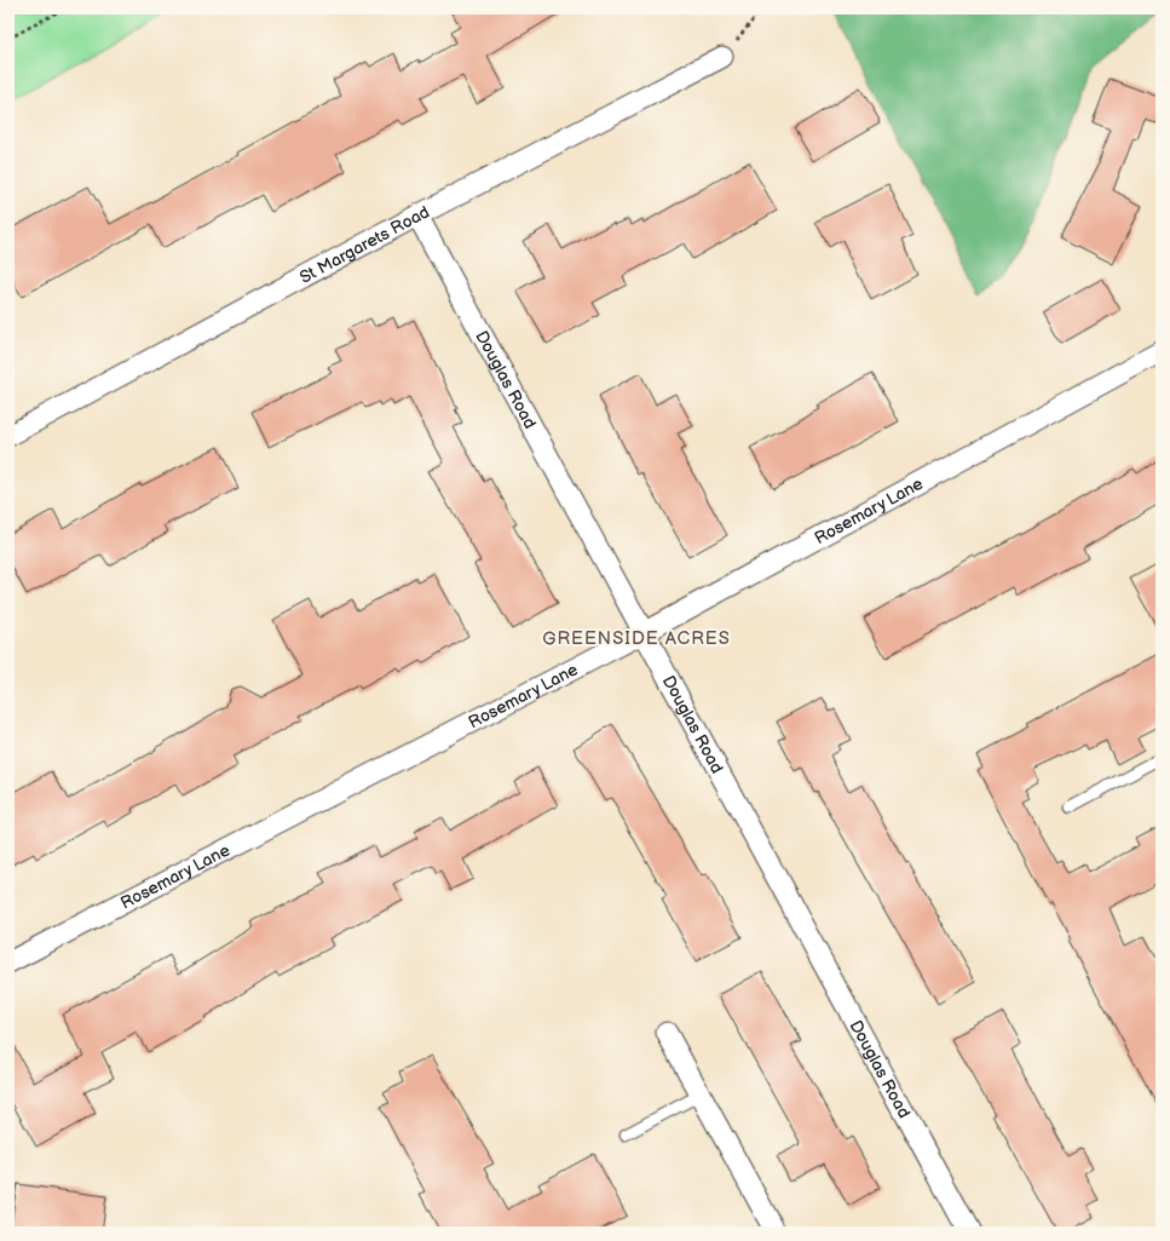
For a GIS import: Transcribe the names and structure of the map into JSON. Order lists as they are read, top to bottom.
{
  "streets": {
    "street": ["St Margarets Road", "Douglas Road", "Rosemary Lane"]
  },
  "crossings": [
    ["St Margarets Road", "Douglas Road"],
    ["Douglas Road", "Rosemary Lane"]
  ],
  "districts": ["GREENSIDE ACRES"]
}
